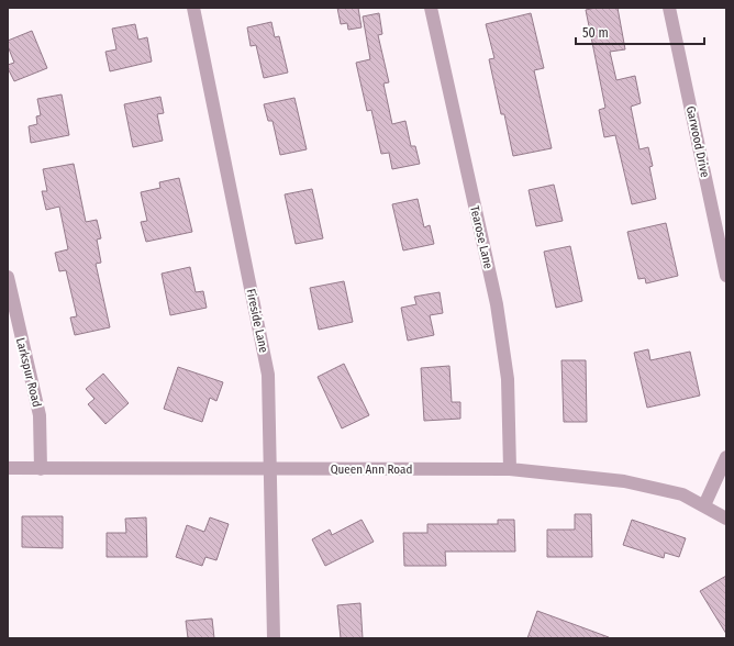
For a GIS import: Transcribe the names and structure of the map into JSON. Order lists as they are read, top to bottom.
{
  "streets": {
    "street": [
      "Garwood Drive",
      "Tearose Lane",
      "Fireside Lane",
      "Larkspur Road",
      "Queen Ann Road"
    ]
  },
  "crossings": [
    ["Tearose Lane", "Queen Ann Road"],
    ["Fireside Lane", "Queen Ann Road"],
    ["Larkspur Road", "Queen Ann Road"]
  ],
  "scale_bar": "50 m"
}
